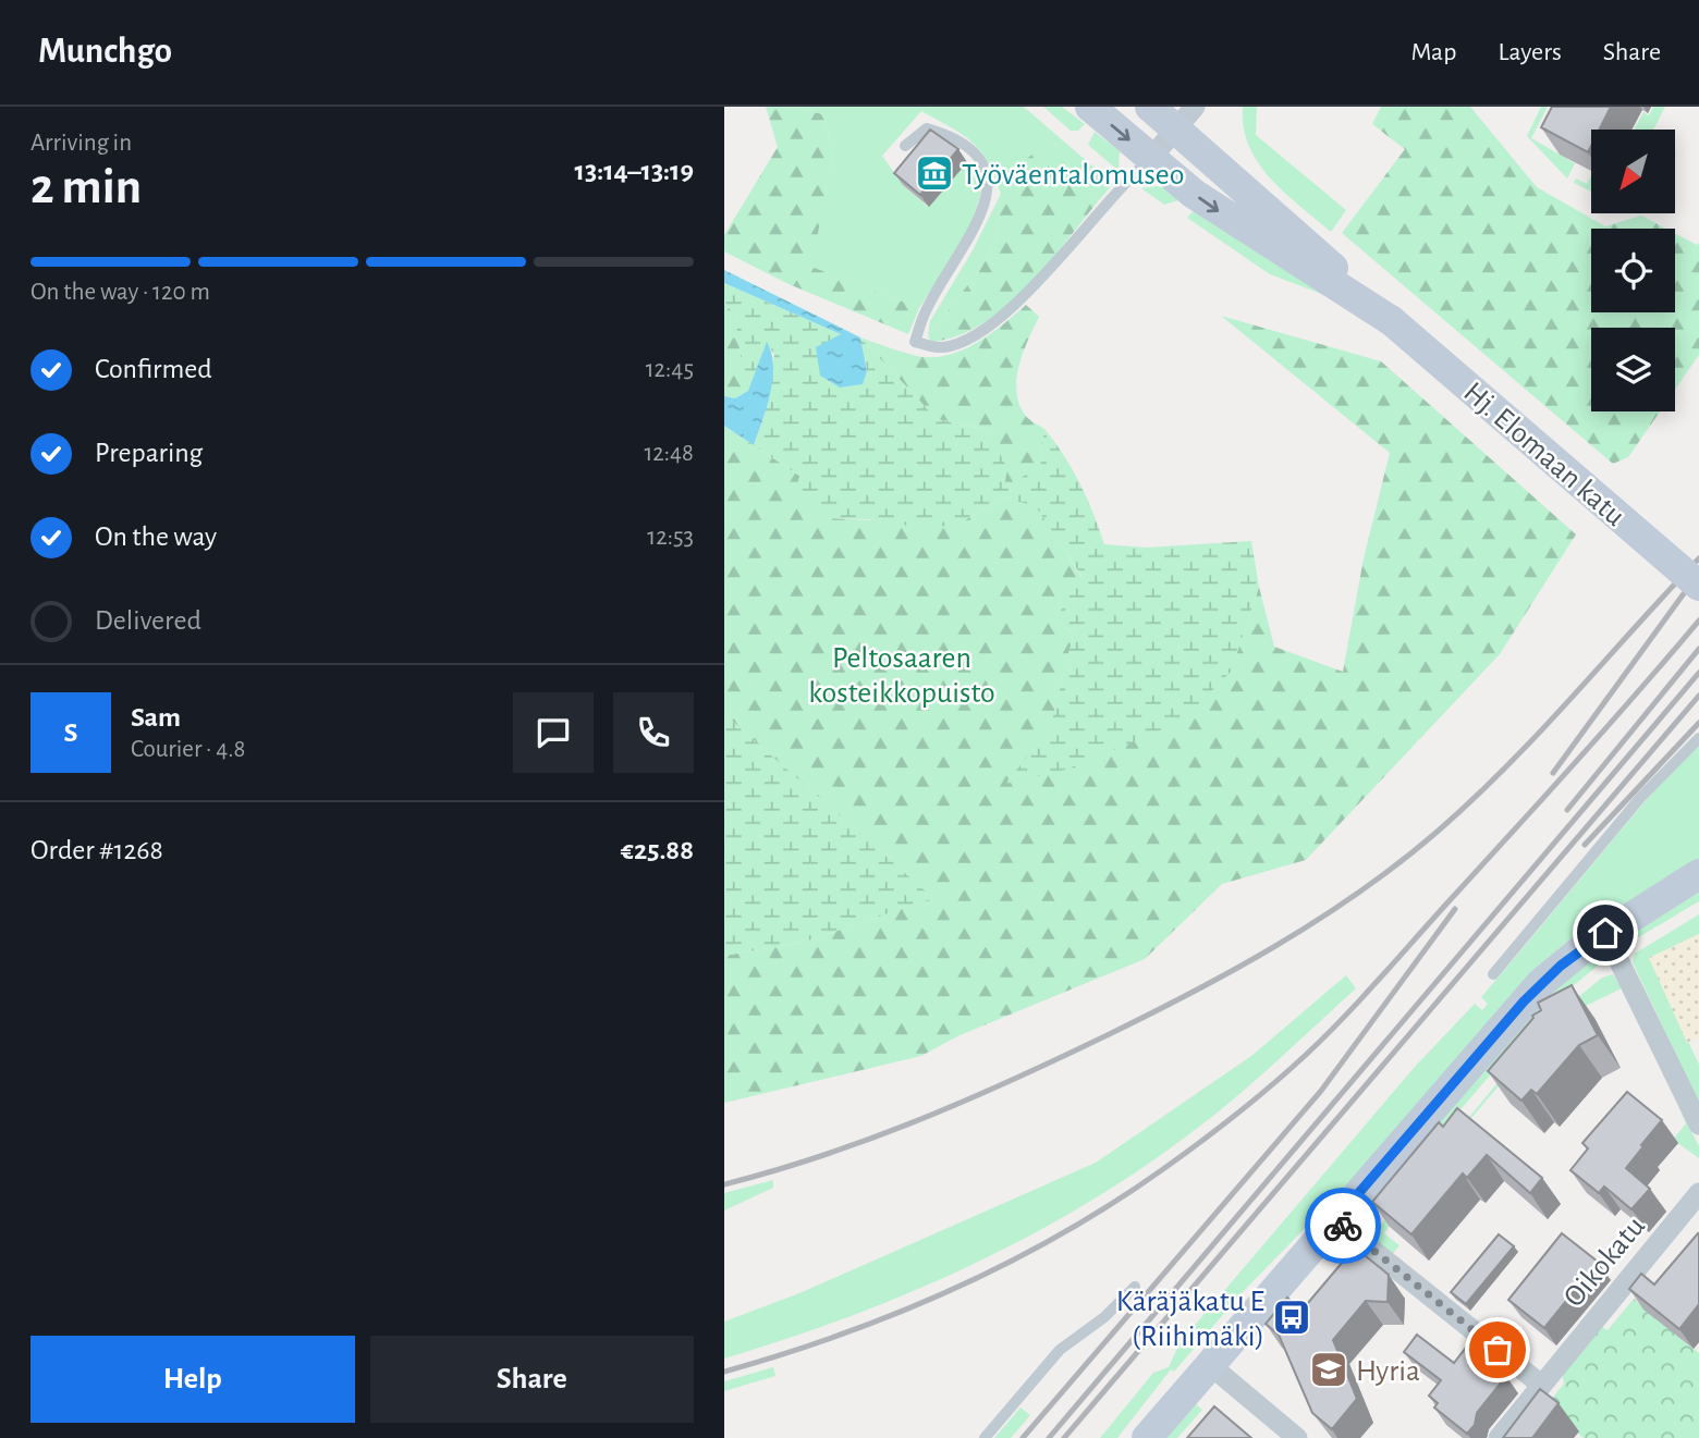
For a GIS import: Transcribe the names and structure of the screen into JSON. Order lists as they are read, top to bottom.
{
  "streets": {
    "street": ["Hj. Elomaan katu", "Oikokatu"]
  },
  "parks": ["Peltosaaren kosteikkopuisto"],
  "places": {
    "museum": ["Työväentalomuseo"],
    "bus stop": ["Käräjäkatu E (Riihimäki)"],
    "school or university": ["Hyria"]
  },
  "north": "bottom left",
  "page": {
    "header": "Munchgo",
    "nav": ["Map", "Layers", "Share"],
    "heading": ["2 min", "Arriving in", "13:14–13:19"],
    "panel": [
      "Sam",
      "Courier · 4.8",
      "Order #1268",
      "€25.88"
    ],
    "bar": "On the way · 120 m",
    "list": [
      ["Confirmed", "12:45"],
      ["Preparing", "12:48"],
      ["On the way", "12:53"],
      "Delivered"
    ],
    "round": "S",
    "buttons": ["Help", "Share"]
  }
}
